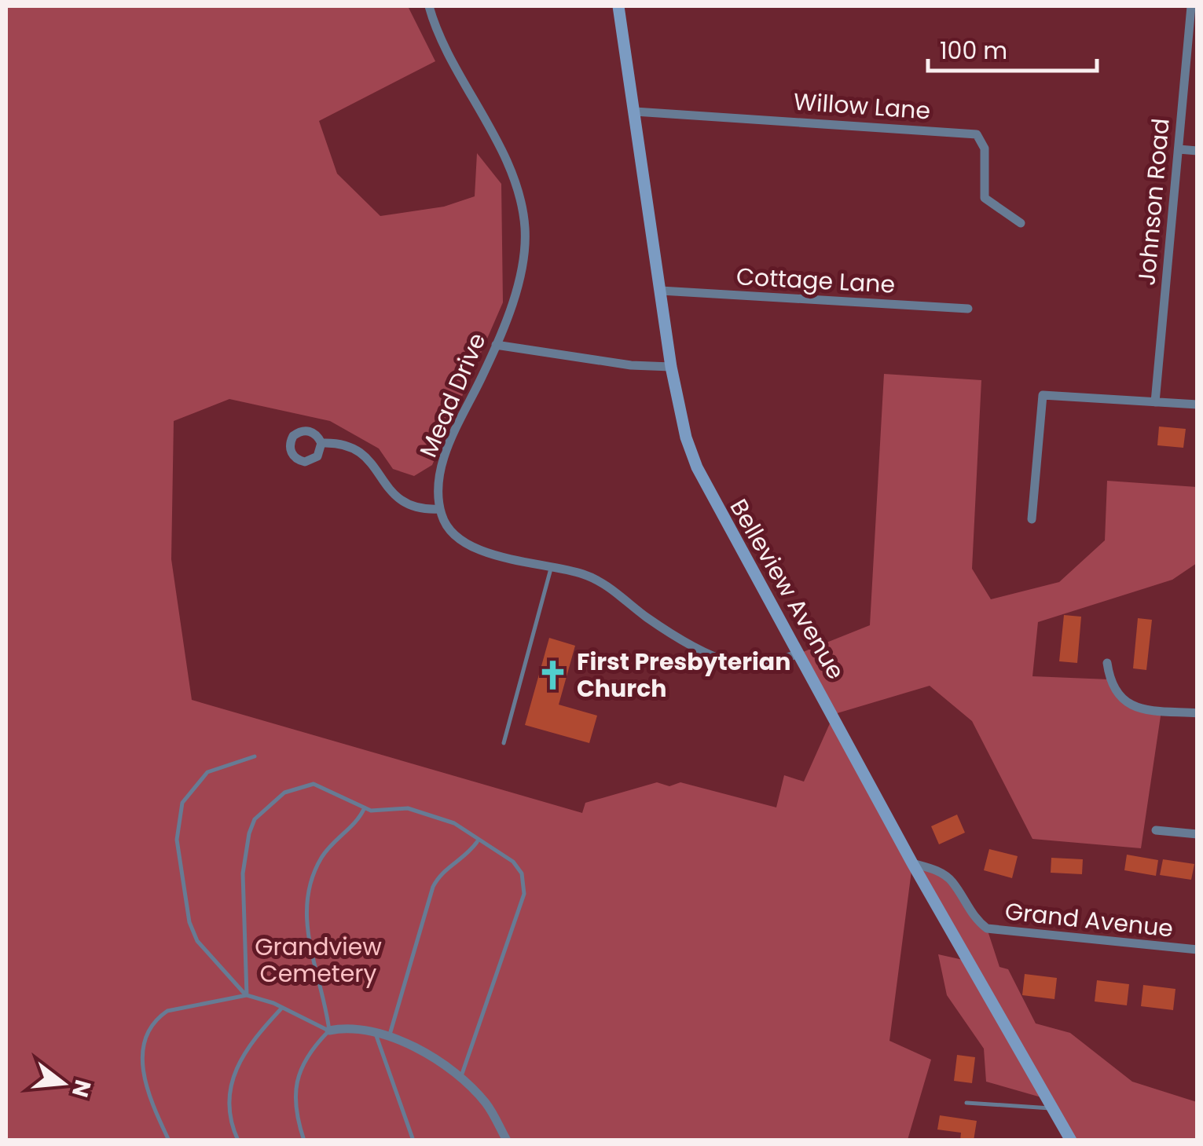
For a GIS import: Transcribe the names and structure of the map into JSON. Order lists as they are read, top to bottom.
{
  "streets": {
    "street": [
      "Willow Lane",
      "Johnson Road",
      "Cottage Lane",
      "Mead Drive",
      "Belleview Avenue",
      "Grand Avenue"
    ]
  },
  "crossings": [
    ["Willow Lane", "Belleview Avenue"],
    ["Cottage Lane", "Belleview Avenue"],
    ["Belleview Avenue", "Grand Avenue"]
  ],
  "parks": ["Grandview Cemetery"],
  "places": {
    "church": ["First Presbyterian Church"]
  },
  "scale_bar": "100 m",
  "north": "right"
}
